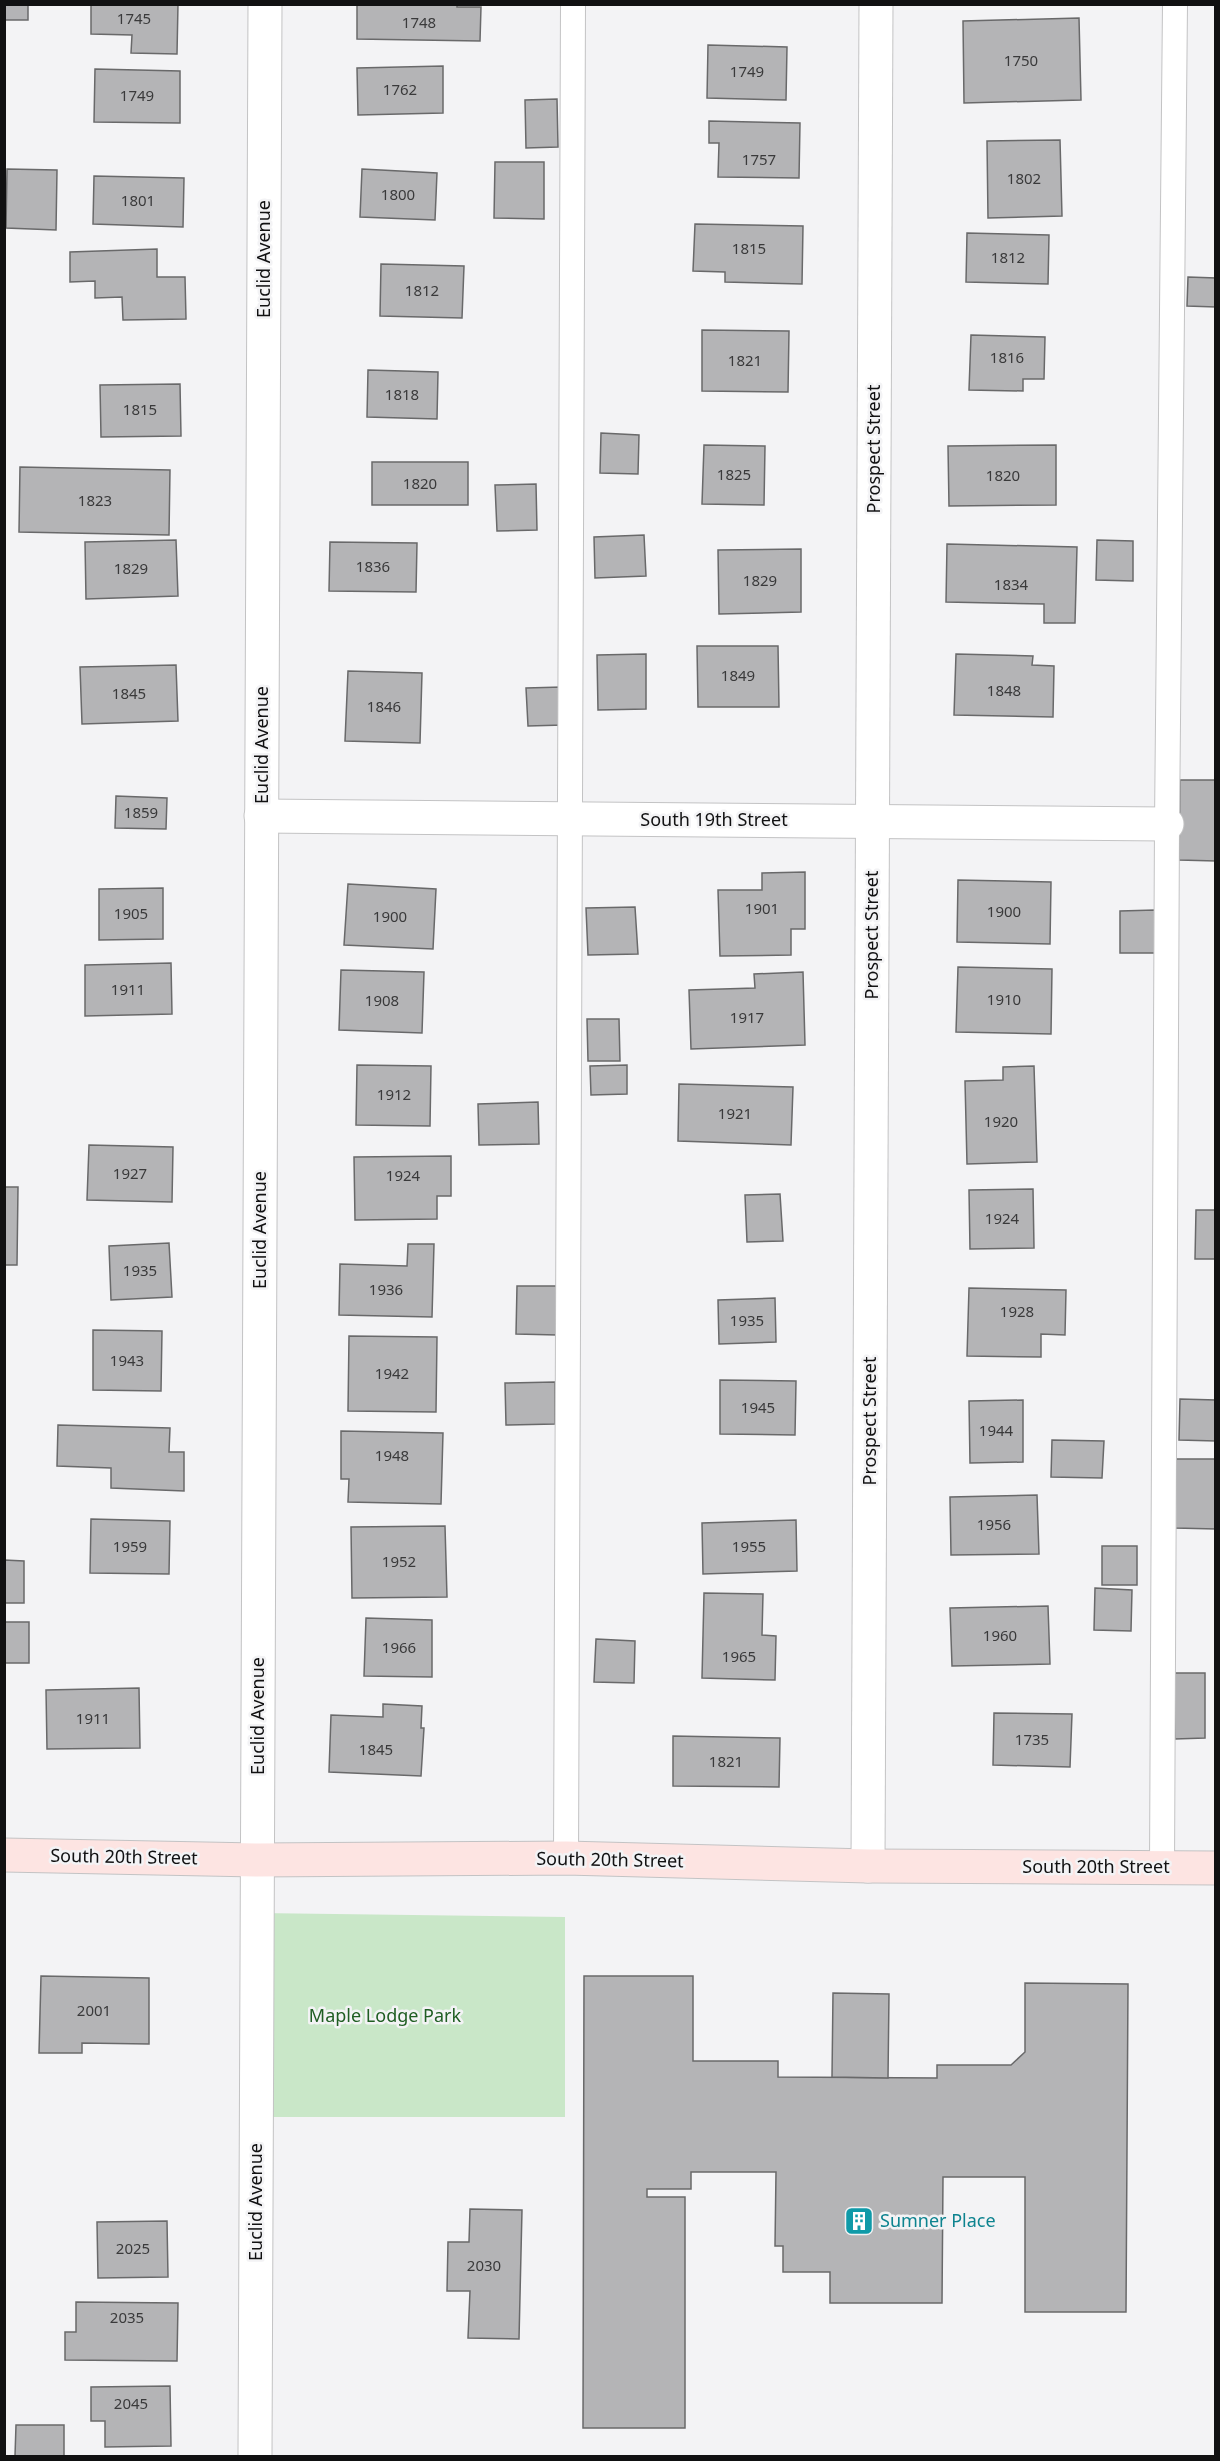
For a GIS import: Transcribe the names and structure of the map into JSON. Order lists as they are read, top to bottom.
{
  "streets": {
    "street": [
      "Euclid Avenue",
      "Prospect Street",
      "South 19th Street",
      "South 20th Street"
    ]
  },
  "crossings": [
    ["Euclid Avenue", "South 19th Street"],
    ["Euclid Avenue", "South 20th Street"],
    ["Prospect Street", "South 19th Street"],
    ["Prospect Street", "South 20th Street"]
  ],
  "parks": ["Maple Lodge Park"],
  "places": {
    "building": ["Sumner Place"]
  },
  "house_numbers": [
    "1745",
    "1748",
    "1750",
    "1749",
    "1762",
    "1749",
    "1757",
    "1802",
    "1800",
    "1801",
    "1815",
    "1812",
    "1812",
    "1816",
    "1821",
    "1818",
    "1815",
    "1825",
    "1820",
    "1820",
    "1823",
    "1836",
    "1829",
    "1829",
    "1834",
    "1849",
    "1848",
    "1845",
    "1846",
    "1859",
    "1901",
    "1900",
    "1905",
    "1900",
    "1911",
    "1910",
    "1908",
    "1917",
    "1912",
    "1921",
    "1920",
    "1927",
    "1924",
    "1924",
    "1935",
    "1936",
    "1928",
    "1935",
    "1943",
    "1942",
    "1945",
    "1944",
    "1948",
    "1956",
    "1959",
    "1955",
    "1952",
    "1960",
    "1966",
    "1965",
    "1911",
    "1735",
    "1845",
    "1821",
    "2001",
    "2025",
    "2030",
    "2035",
    "2045"
  ]
}
